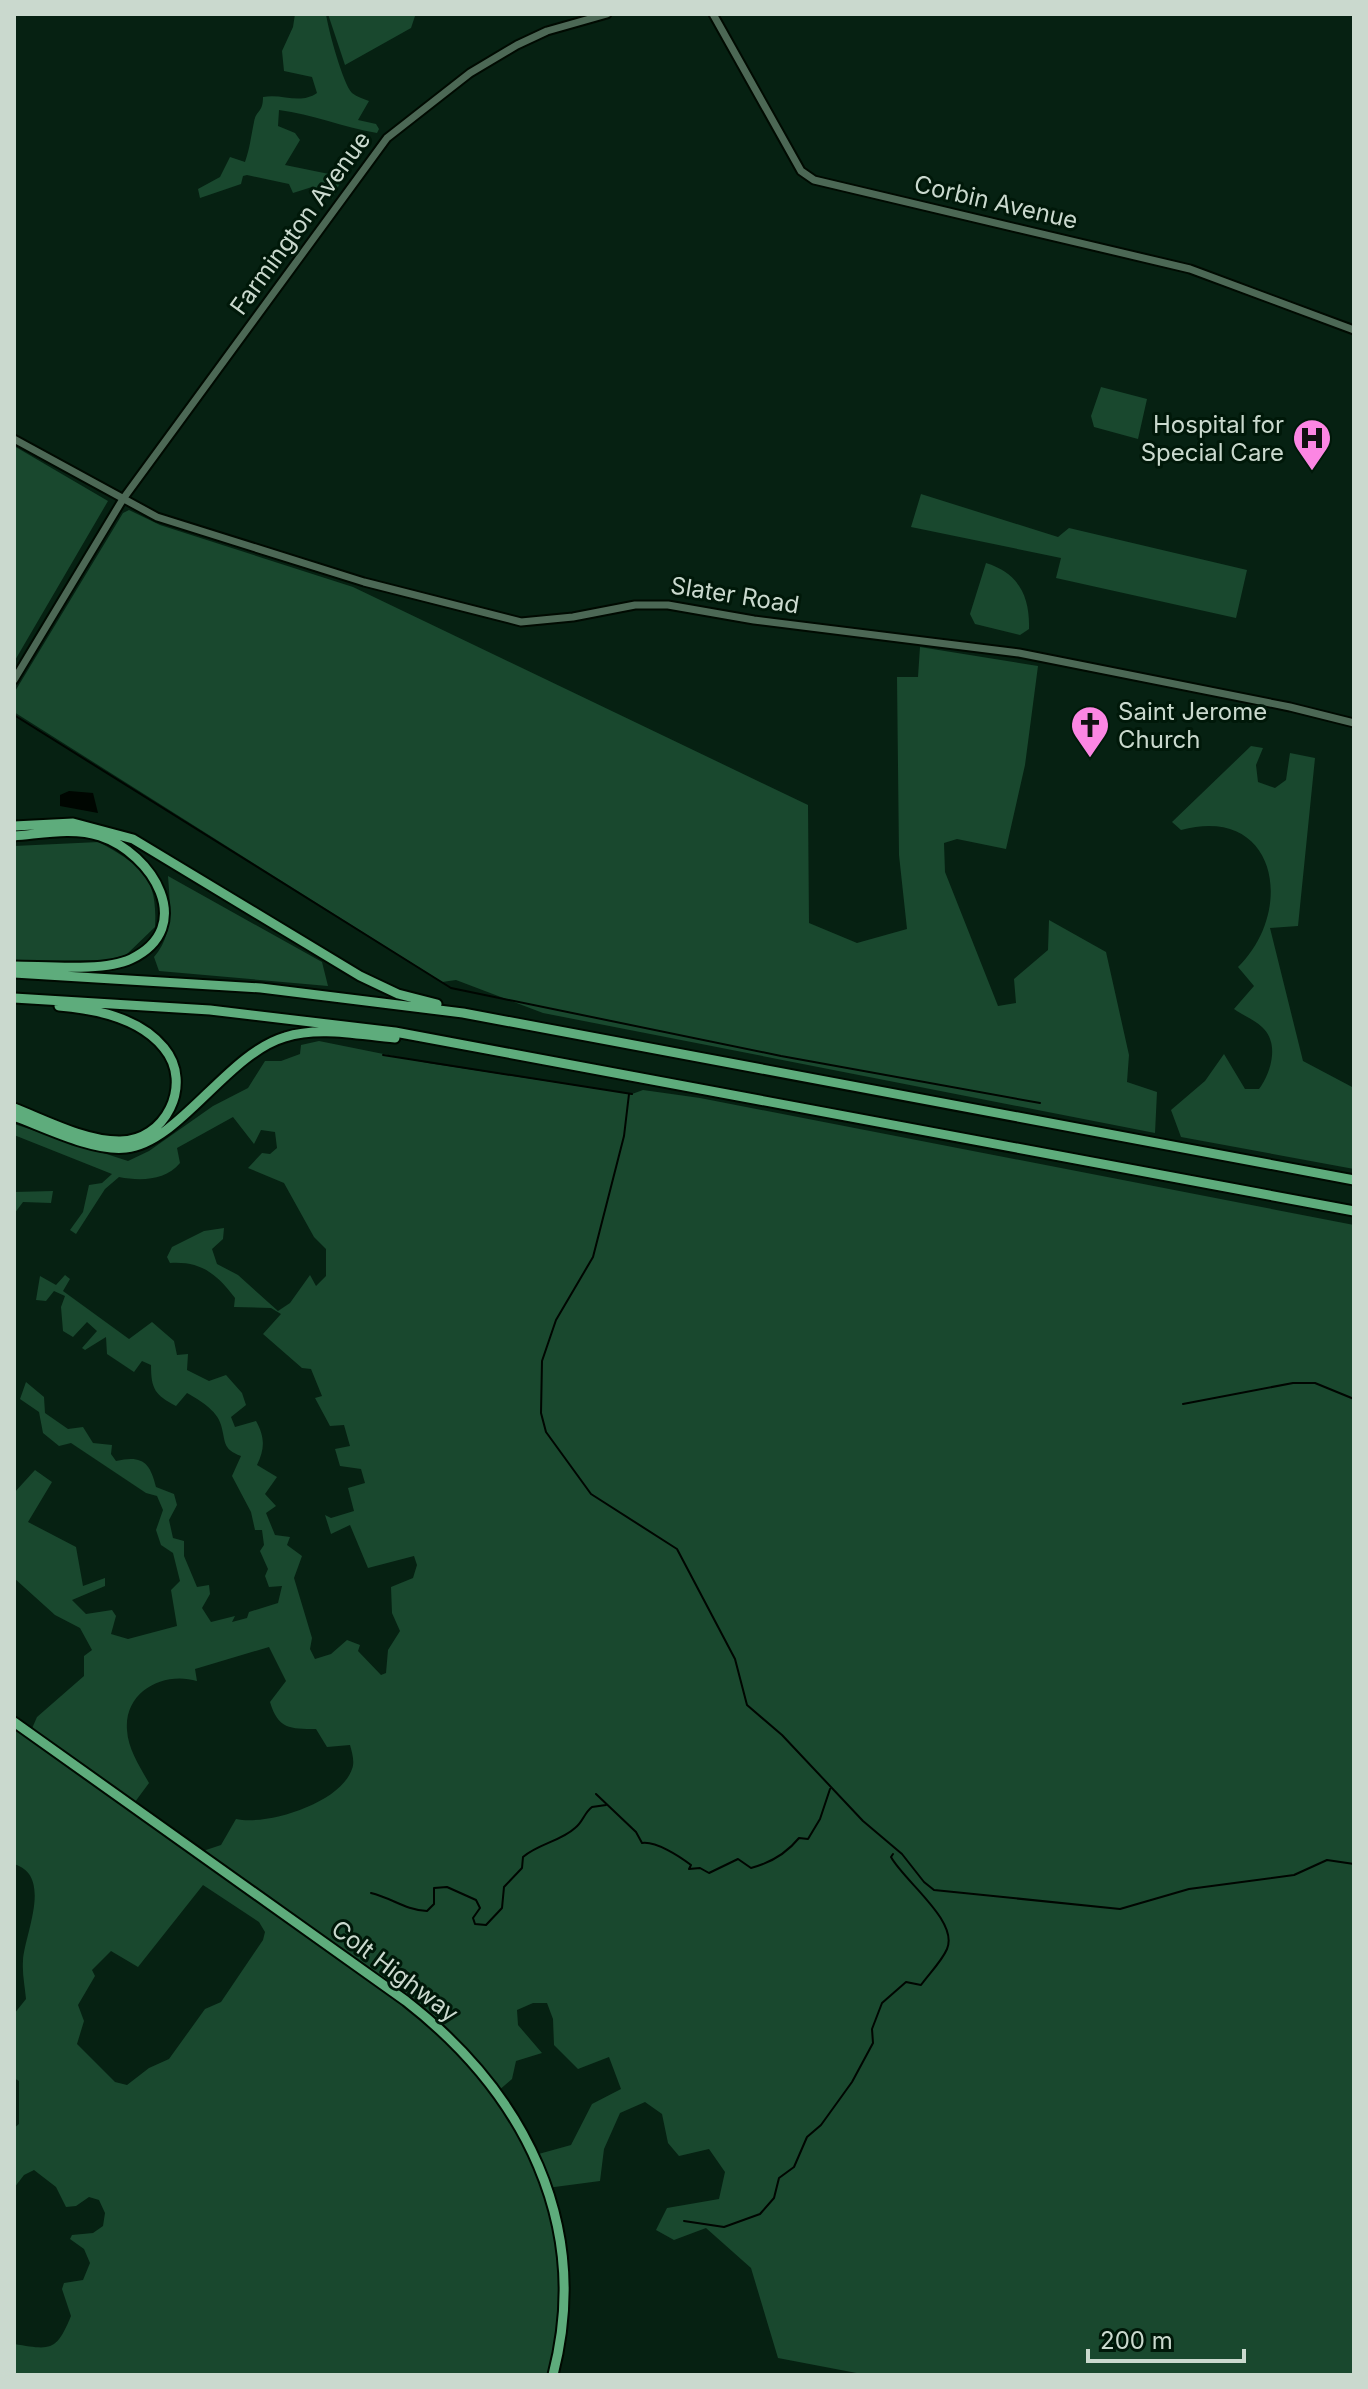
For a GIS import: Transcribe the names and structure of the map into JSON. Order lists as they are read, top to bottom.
{
  "streets": {
    "highway": ["Colt Highway"],
    "main road": ["Corbin Avenue", "Farmington Avenue", "Slater Road"]
  },
  "crossings": [
    ["Farmington Avenue", "Slater Road"]
  ],
  "places": {
    "hospital": ["Hospital for Special Care"],
    "church": ["Saint Jerome Church"]
  },
  "scale_bar": "200 m"
}
